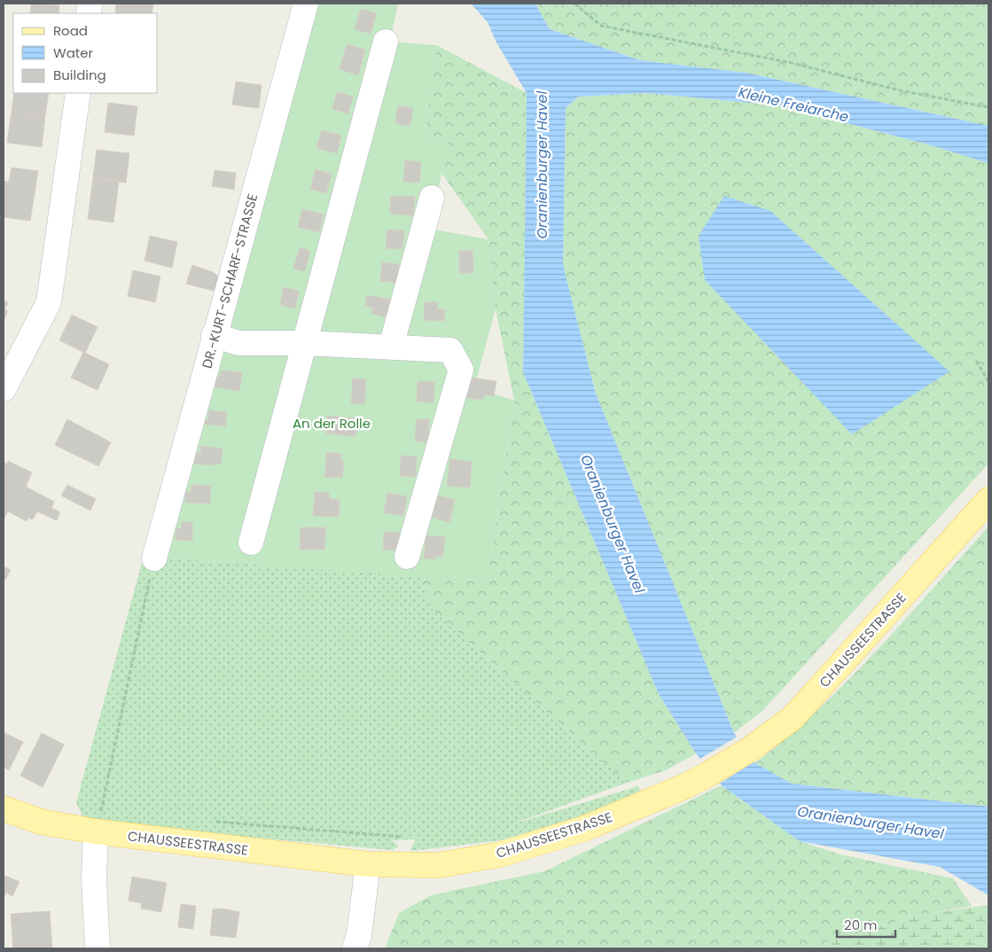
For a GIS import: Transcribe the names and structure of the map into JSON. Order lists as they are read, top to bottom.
{
  "streets": {
    "main road": ["CHAUSSEESTRASSE"],
    "street": ["DR.-KURT-SCHARF-STRASSE"]
  },
  "water": ["Kleine Freiarche", "Oranienburger Havel"],
  "parks": ["An der Rolle"],
  "legend": ["Road", "Water", "Building"],
  "scale_bar": "20 m"
}
